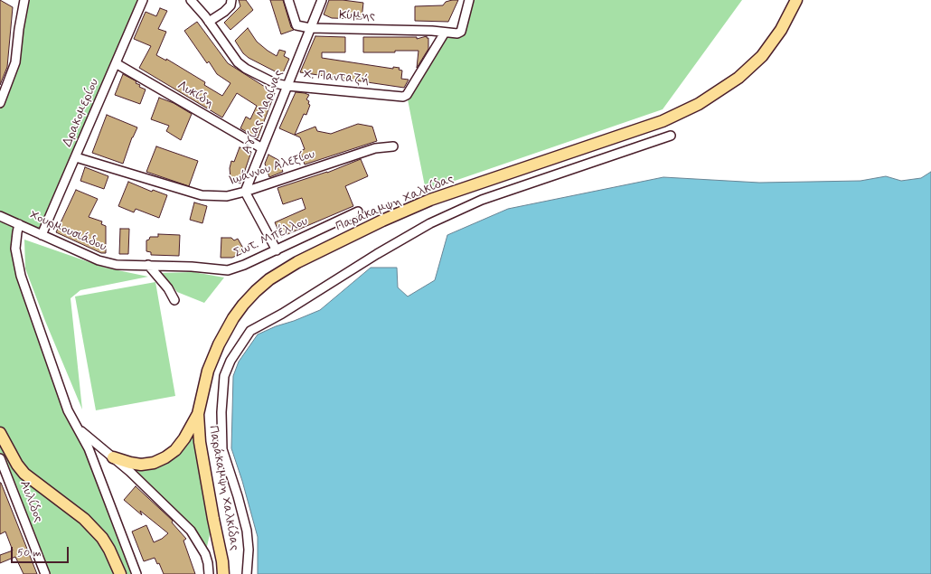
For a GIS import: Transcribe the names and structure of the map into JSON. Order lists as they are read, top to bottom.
{
  "streets": {
    "main road": ["Παράκαμψη Χαλκίδας"],
    "street": [
      "Κύμης",
      "Χ. Πανταζή",
      "Λυκίδη",
      "Αγίας Μαρίνας",
      "Δρακομερίου",
      "Ιωάννου Αλεξίου",
      "Χουρμουσιάδου",
      "Σωτ. Μπέλλου",
      "Αυλίδος"
    ]
  },
  "crossings": [
    ["Κύμης", "Χ. Πανταζή"],
    ["Κύμης", "Αγίας Μαρίνας"],
    ["Χ. Πανταζή", "Αγίας Μαρίνας"],
    ["Λυκίδη", "Αγίας Μαρίνας"],
    ["Λυκίδη", "Δρακομερίου"],
    ["Αγίας Μαρίνας", "Ιωάννου Αλεξίου"],
    ["Δρακομερίου", "Ιωάννου Αλεξίου"],
    ["Δρακομερίου", "Χουρμουσιάδου"],
    ["Χουρμουσιάδου", "Σωτ. Μπέλλου"]
  ],
  "scale_bar": "50 m"
}
